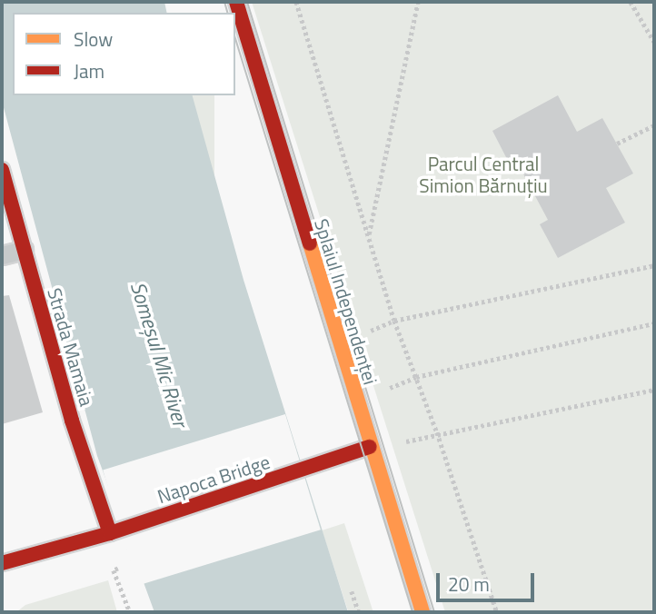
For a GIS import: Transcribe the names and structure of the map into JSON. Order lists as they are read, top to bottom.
{
  "streets": {
    "main road": ["Splaiul Independenței", "Strada Mamaia", "Napoca Bridge"]
  },
  "crossings": [
    ["Splaiul Independenței", "Napoca Bridge"],
    ["Strada Mamaia", "Napoca Bridge"]
  ],
  "water": ["Someşul Mic River"],
  "parks": ["Parcul Central Simion Bărnuțiu"],
  "legend": ["Slow", "Jam"],
  "scale_bar": "20 m"
}
